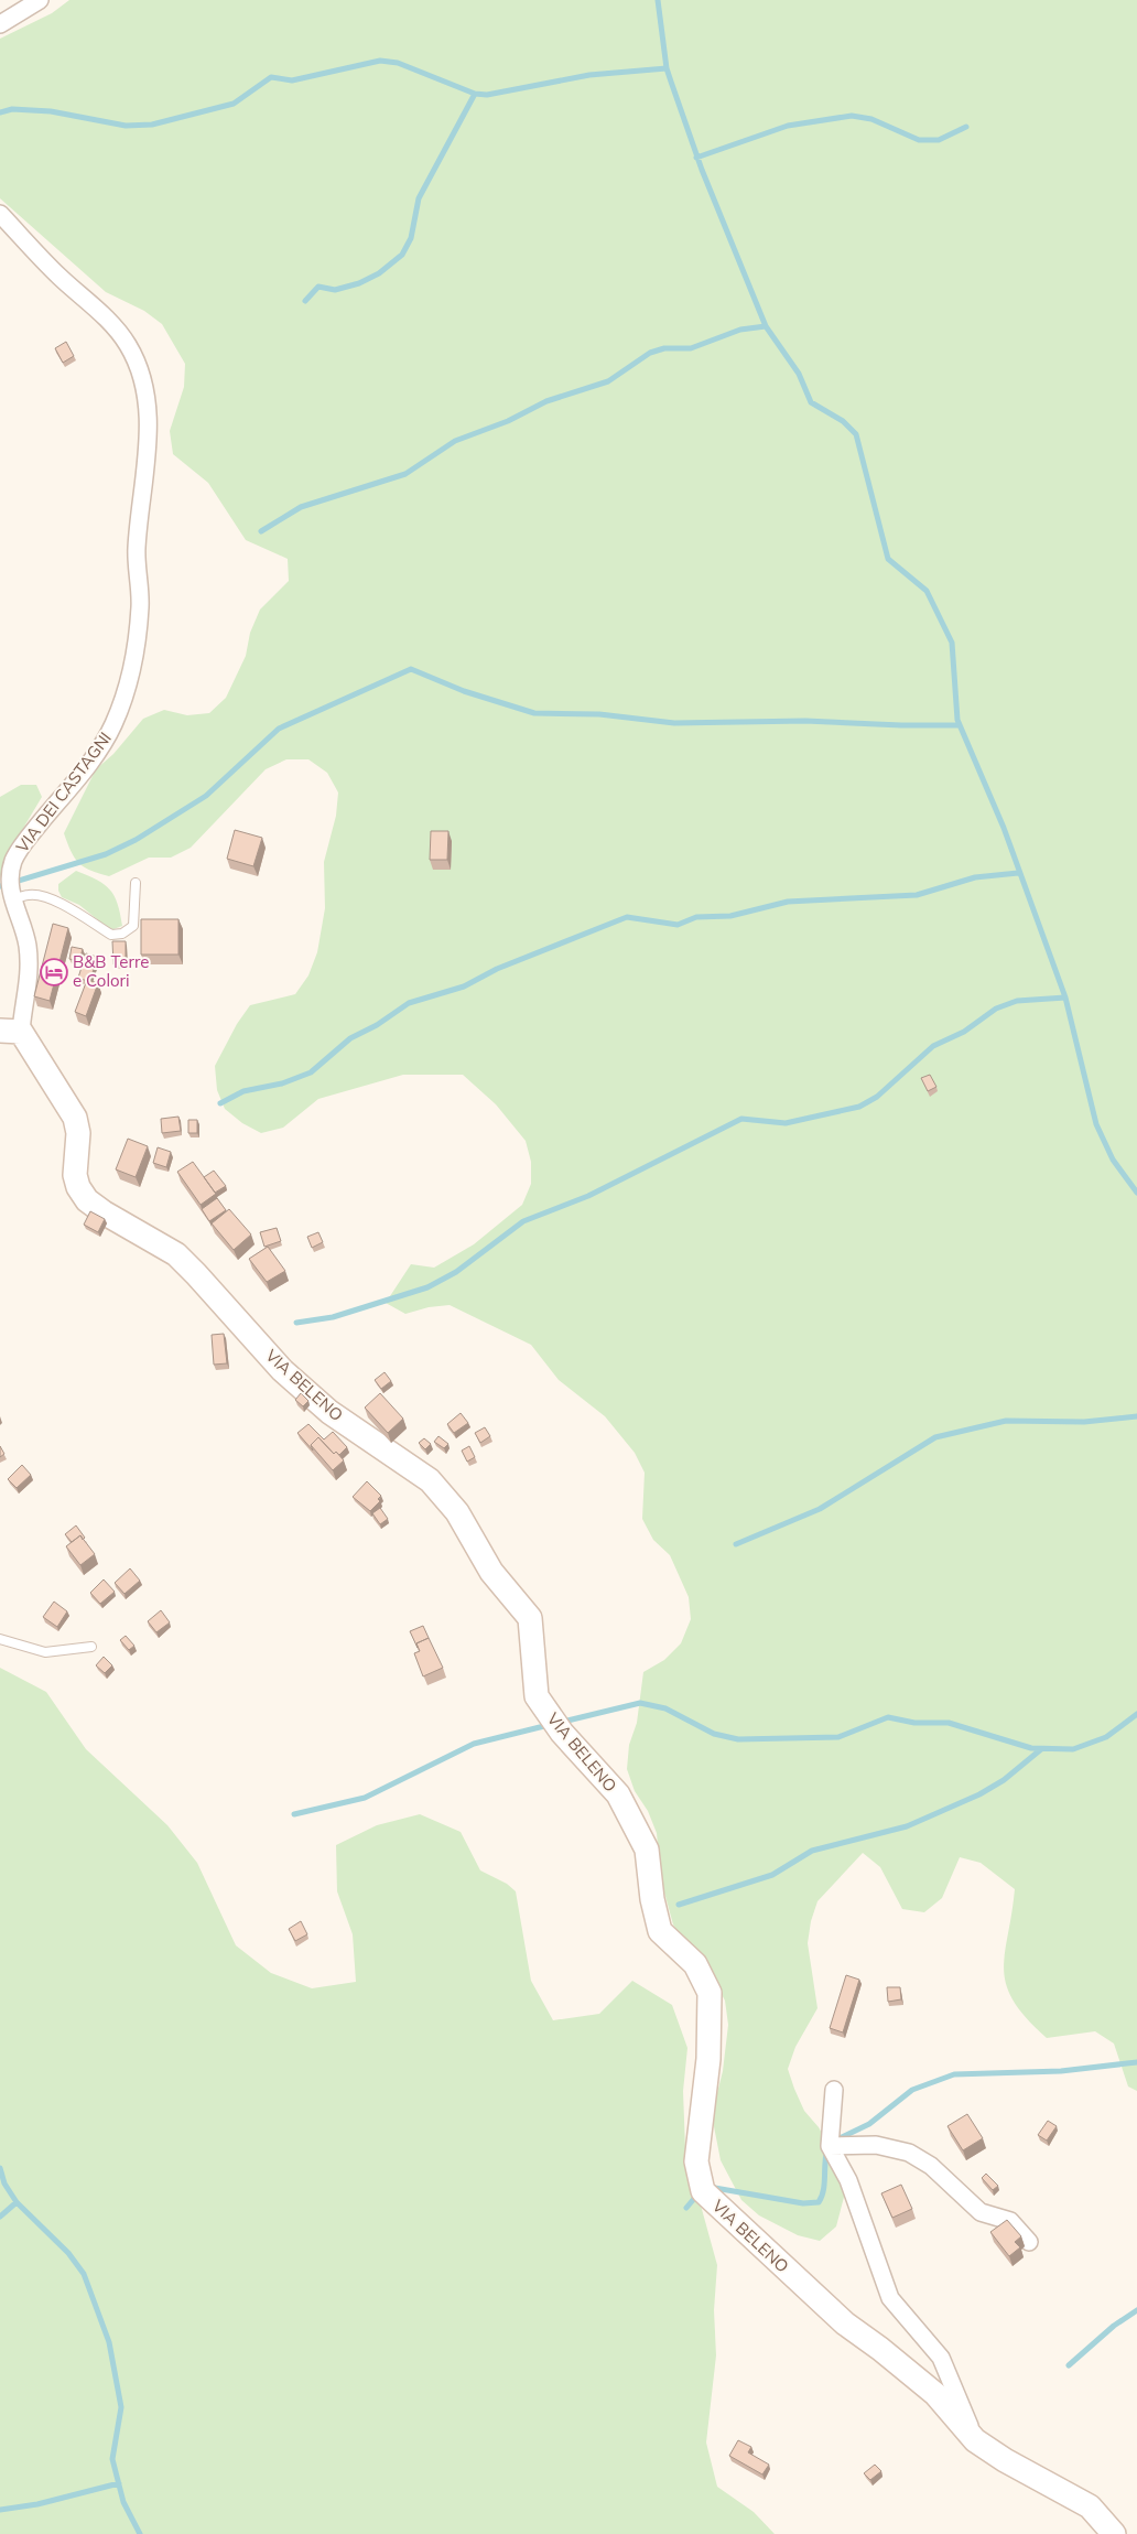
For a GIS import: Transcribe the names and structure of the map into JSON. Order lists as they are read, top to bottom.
{
  "streets": {
    "street": ["VIA DEI CASTAGNI", "VIA BELENO"]
  },
  "crossings": [
    ["VIA DEI CASTAGNI", "VIA BELENO"]
  ],
  "places": {
    "hotel": ["B&B Terre e Colori"]
  }
}
